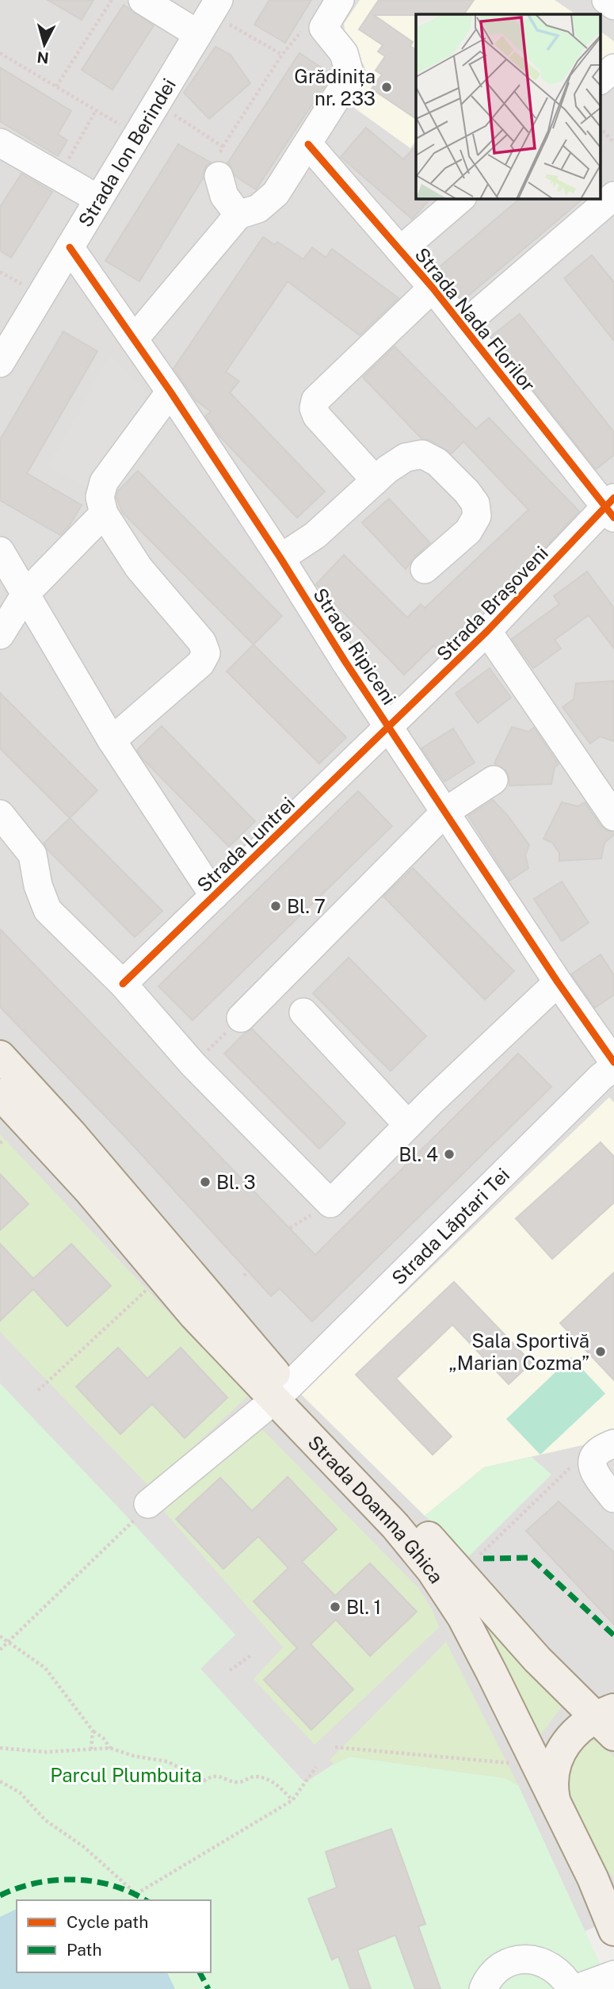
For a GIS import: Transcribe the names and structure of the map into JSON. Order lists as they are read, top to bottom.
{
  "streets": {
    "main road": ["Strada Doamna Ghica"],
    "street": [
      "Strada Ion Berindei",
      "Strada Nada Florilor",
      "Strada Brașoveni",
      "Strada Ripiceni",
      "Strada Luntrei",
      "Strada Lăptari Tei"
    ]
  },
  "crossings": [
    ["Strada Ion Berindei", "Strada Ripiceni"],
    ["Strada Nada Florilor", "Strada Brașoveni"],
    ["Strada Brașoveni", "Strada Ripiceni"],
    ["Strada Brașoveni", "Strada Luntrei"],
    ["Strada Ripiceni", "Strada Luntrei"],
    ["Strada Lăptari Tei", "Strada Doamna Ghica"]
  ],
  "parks": ["Parcul Plumbuita"],
  "places": [
    "Grădinița nr. 233",
    "Bl. 7",
    "Bl. 4",
    "Bl. 3",
    "Sala Sportivă „Marian Cozma”",
    "Bl. 1"
  ],
  "legend": ["Cycle path", "Path"],
  "north": "bottom"
}
